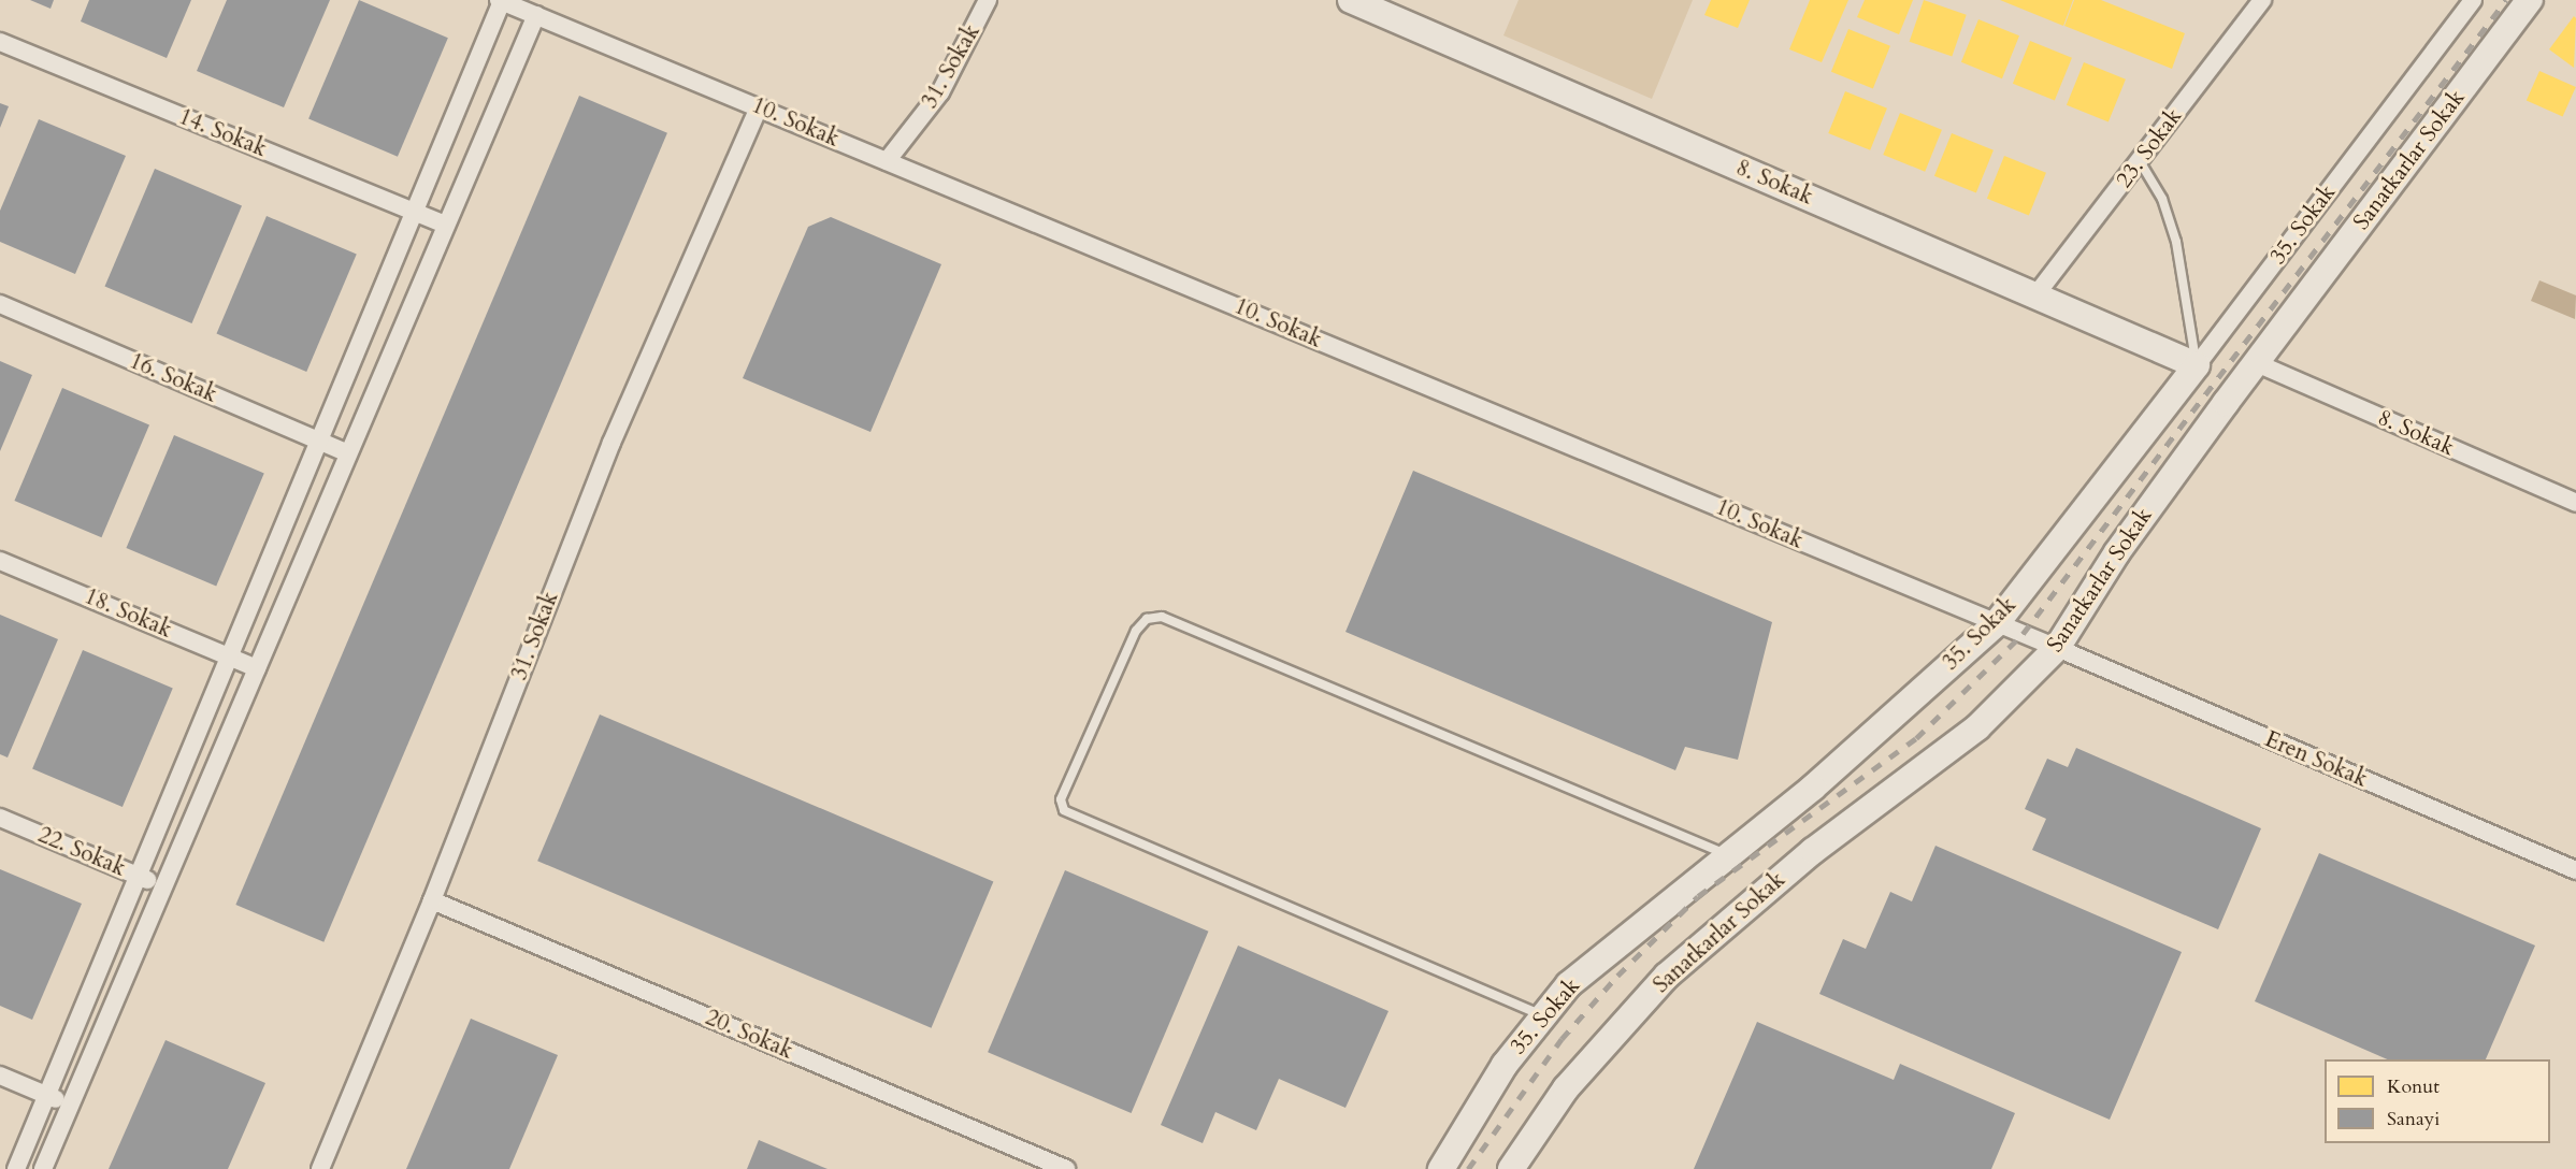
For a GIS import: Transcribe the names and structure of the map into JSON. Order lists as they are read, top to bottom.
{
  "streets": {
    "street": [
      "31. Sokak",
      "10. Sokak",
      "14. Sokak",
      "23. Sokak",
      "Sanatkarlar Sokak",
      "8. Sokak",
      "35. Sokak",
      "16. Sokak",
      "18. Sokak",
      "Eren Sokak",
      "22. Sokak",
      "20. Sokak"
    ]
  },
  "crossings": [
    ["31. Sokak", "10. Sokak"],
    ["31. Sokak", "20. Sokak"],
    ["10. Sokak", "Sanatkarlar Sokak"],
    ["10. Sokak", "35. Sokak"],
    ["10. Sokak", "Eren Sokak"],
    ["23. Sokak", "8. Sokak"],
    ["Sanatkarlar Sokak", "8. Sokak"],
    ["Sanatkarlar Sokak", "Eren Sokak"],
    ["8. Sokak", "35. Sokak"]
  ],
  "legend": ["Konut", "Sanayi"]
}
